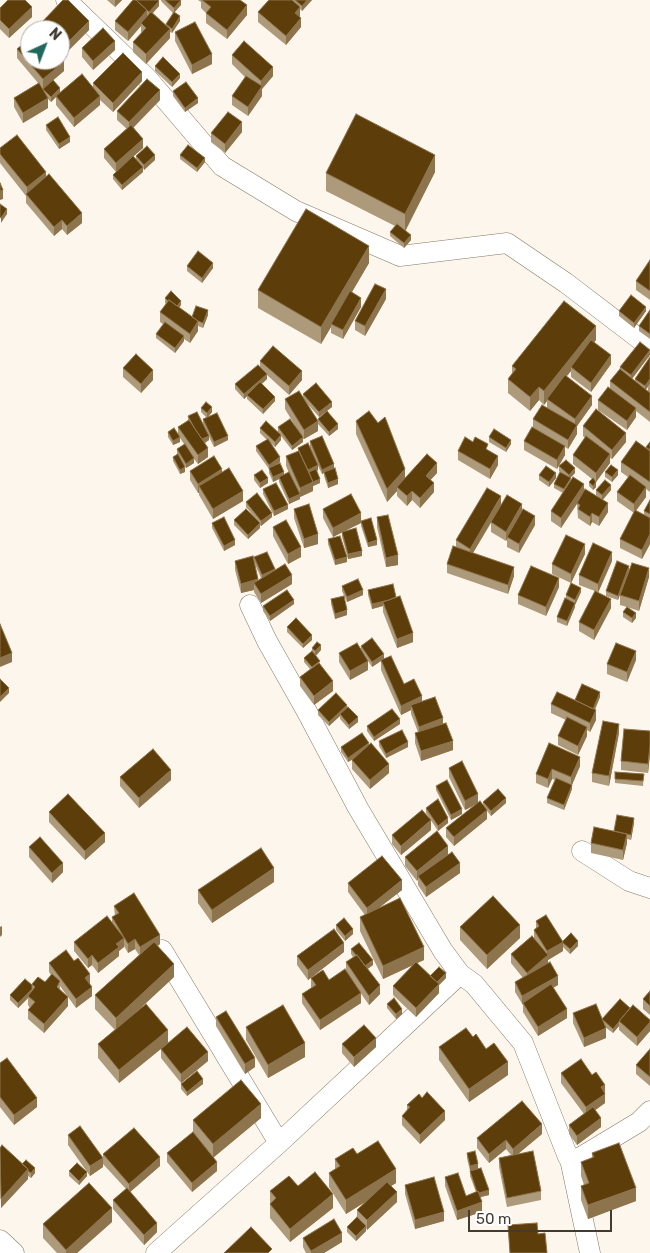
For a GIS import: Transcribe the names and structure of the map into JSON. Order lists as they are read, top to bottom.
{
  "scale_bar": "50 m",
  "north": "top right"
}
